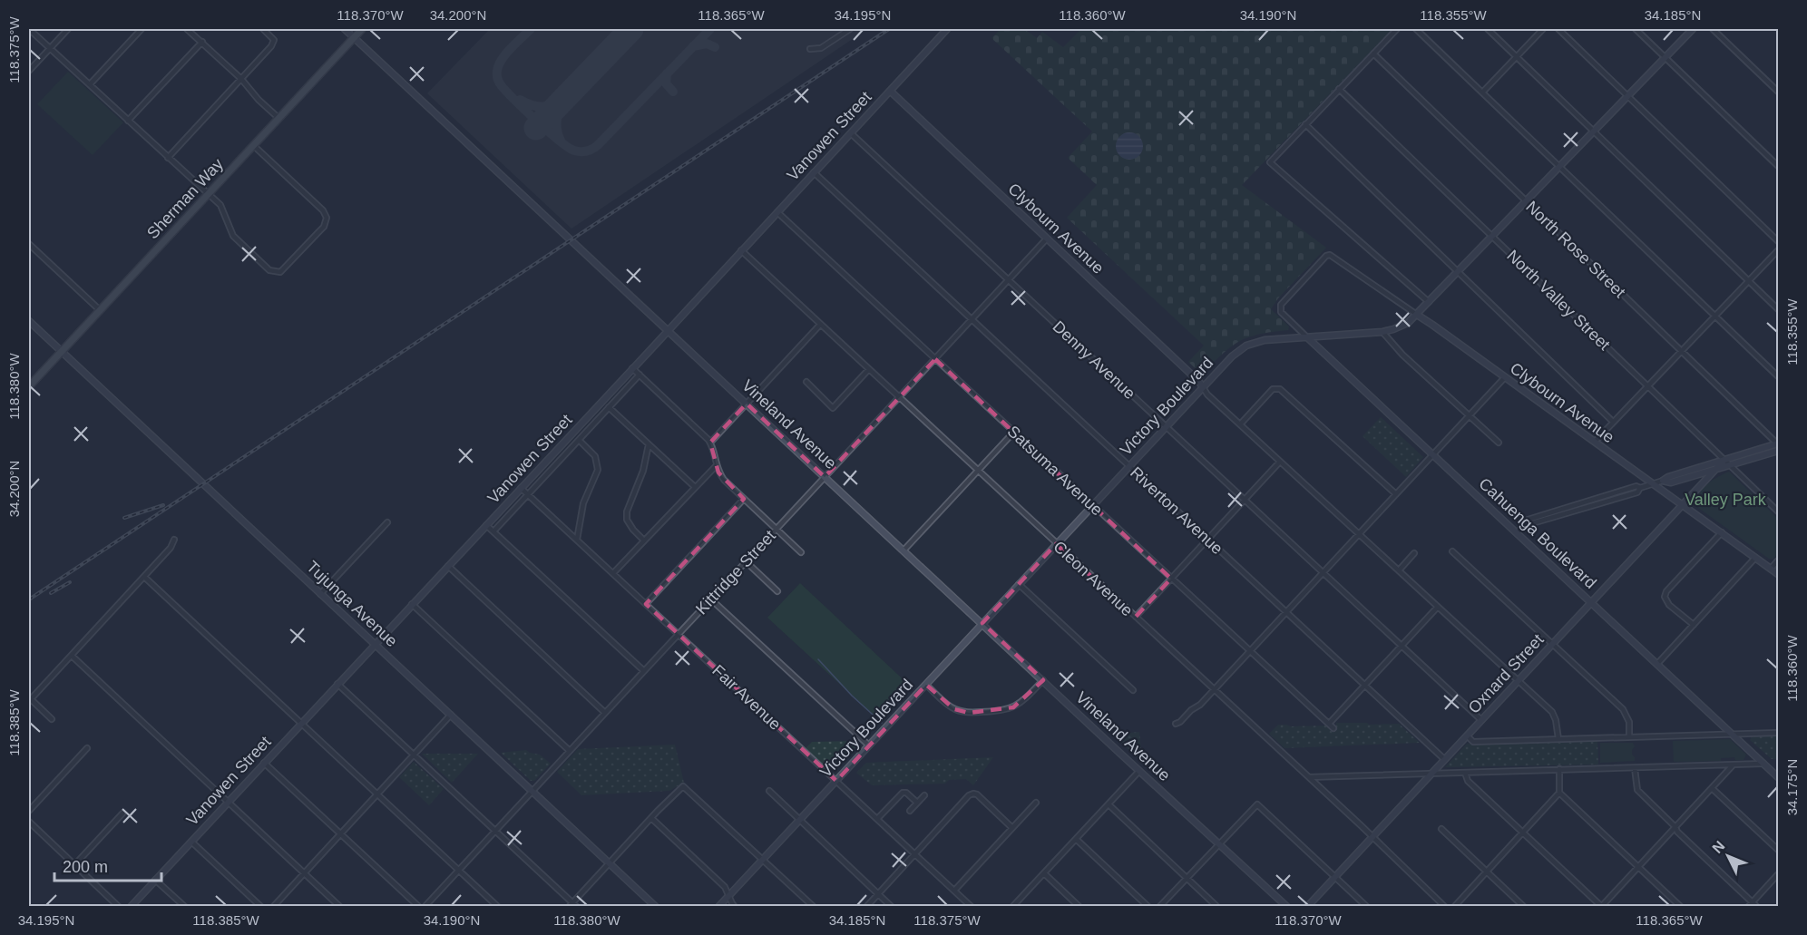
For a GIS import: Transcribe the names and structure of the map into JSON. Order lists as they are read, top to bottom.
{
  "streets": {
    "main road": [
      "Vanowen Street",
      "Sherman Way",
      "Clybourn Avenue",
      "Victory Boulevard",
      "Vineland Avenue",
      "Cahuenga Boulevard",
      "Tujunga Avenue",
      "Oxnard Street"
    ],
    "street": [
      "North Rose Street",
      "North Valley Street",
      "Denny Avenue",
      "Satsuma Avenue",
      "Riverton Avenue",
      "Kittridge Street",
      "Cleon Avenue",
      "Fair Avenue"
    ]
  },
  "crossings": [
    ["Vanowen Street", "Clybourn Avenue"],
    ["Vanowen Street", "Denny Avenue"],
    ["Vanowen Street", "Vineland Avenue"],
    ["Vanowen Street", "Satsuma Avenue"],
    ["Vanowen Street", "Riverton Avenue"],
    ["Vanowen Street", "Cleon Avenue"],
    ["Vanowen Street", "Tujunga Avenue"],
    ["Vanowen Street", "Fair Avenue"],
    ["Sherman Way", "Vineland Avenue"],
    ["Sherman Way", "Tujunga Avenue"],
    ["Clybourn Avenue", "Victory Boulevard"],
    ["Clybourn Avenue", "Cahuenga Boulevard"],
    ["Clybourn Avenue", "Kittridge Street"],
    ["Clybourn Avenue", "Oxnard Street"],
    ["North Rose Street", "Victory Boulevard"],
    ["North Valley Street", "Victory Boulevard"],
    ["North Valley Street", "Oxnard Street"],
    ["Denny Avenue", "Victory Boulevard"],
    ["Denny Avenue", "Kittridge Street"],
    ["Denny Avenue", "Oxnard Street"],
    ["Victory Boulevard", "Vineland Avenue"],
    ["Victory Boulevard", "Satsuma Avenue"],
    ["Victory Boulevard", "Riverton Avenue"],
    ["Victory Boulevard", "Cahuenga Boulevard"],
    ["Victory Boulevard", "Cleon Avenue"],
    ["Victory Boulevard", "Fair Avenue"],
    ["Vineland Avenue", "Kittridge Street"],
    ["Satsuma Avenue", "Kittridge Street"],
    ["Riverton Avenue", "Kittridge Street"],
    ["Riverton Avenue", "Oxnard Street"],
    ["Cahuenga Boulevard", "Oxnard Street"],
    ["Kittridge Street", "Cleon Avenue"],
    ["Kittridge Street", "Tujunga Avenue"],
    ["Kittridge Street", "Fair Avenue"],
    ["Cleon Avenue", "Oxnard Street"]
  ],
  "parks": ["Valley Park"],
  "scale_bar": "200 m",
  "north": "top left",
  "coordinates": [
    "118.370°W",
    "34.200°N",
    "118.365°W",
    "34.195°N",
    "118.360°W",
    "34.190°N",
    "118.355°W",
    "34.185°N",
    "118.375°W",
    "118.380°W",
    "118.385°W",
    "34.175°N"
  ]
}
